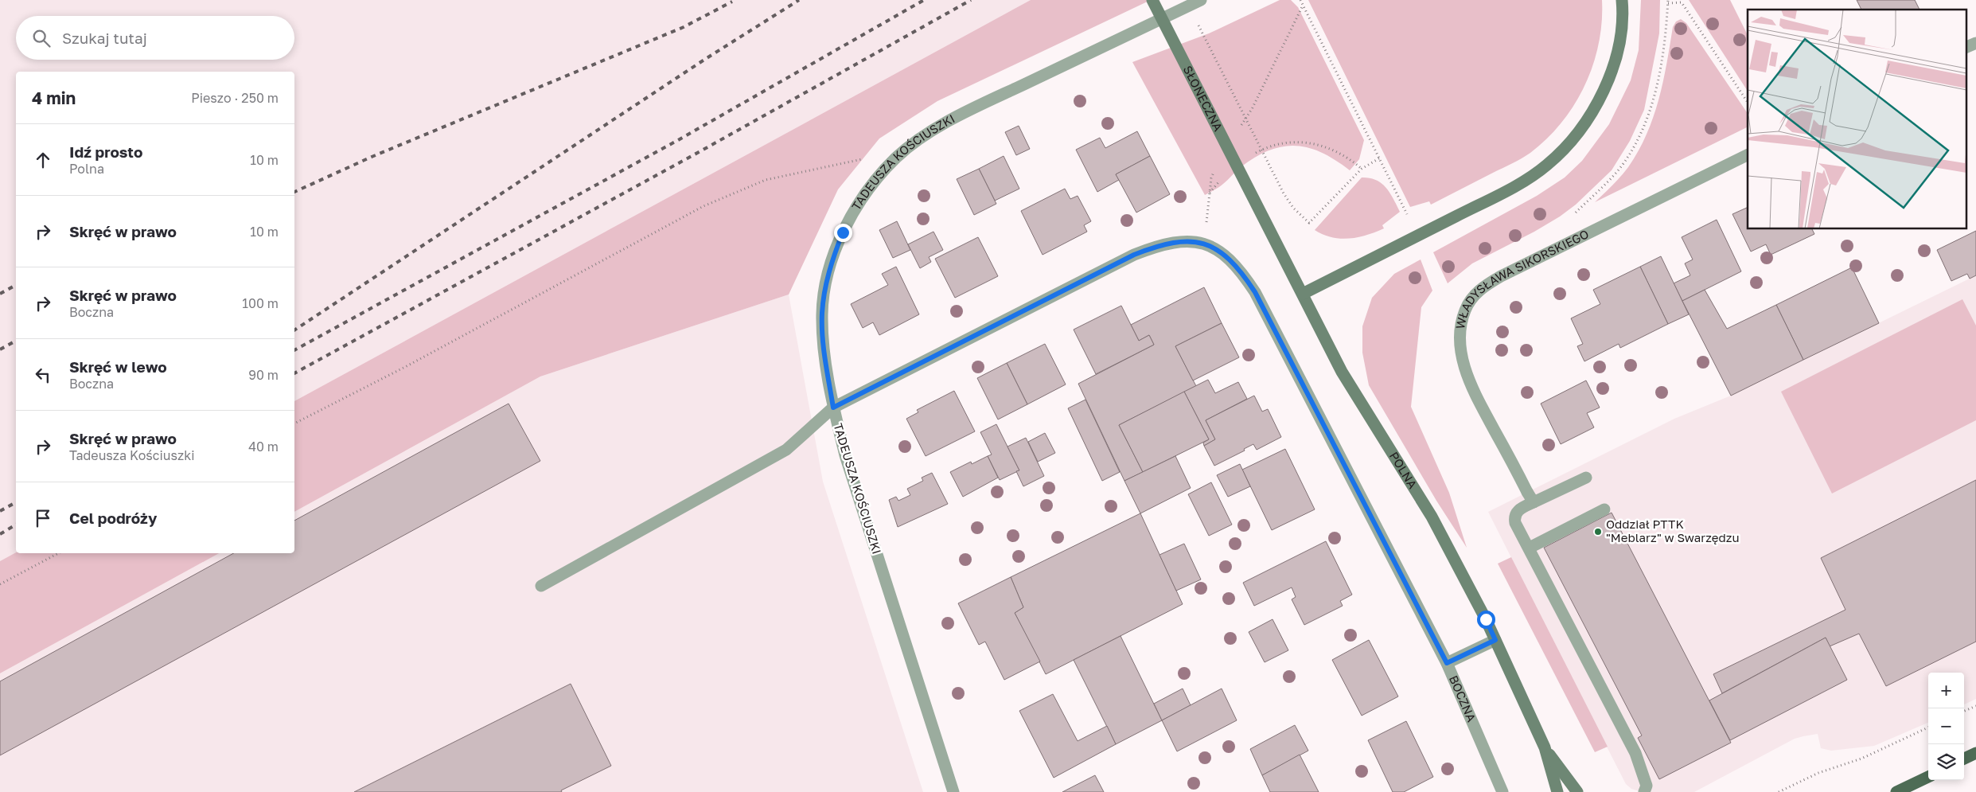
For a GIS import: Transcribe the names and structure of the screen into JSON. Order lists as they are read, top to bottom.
{
  "streets": {
    "street": [
      "SŁONECZNA",
      "TADEUSZA KOŚCIUSZKI",
      "WŁADYSŁAWA SIKORSKIEGO",
      "POLNA",
      "BOCZNA"
    ]
  },
  "crossings": [
    ["SŁONECZNA", "POLNA"],
    ["TADEUSZA KOŚCIUSZKI", "BOCZNA"]
  ],
  "places": ["Oddział PTTK \"Meblarz\" w Swarzędzu"],
  "page": {
    "search": "Szukaj tutaj",
    "heading": ["4 min", "Pieszo · 250 m"],
    "list": [
      ["Idź prosto", "Polna", "10 m"],
      ["Skręć w prawo", "10 m"],
      ["Skręć w prawo", "Boczna", "100 m"],
      ["Skręć w lewo", "Boczna", "90 m"],
      ["Skręć w prawo", "Tadeusza Kościuszki", "40 m"],
      "Cel podróży"
    ],
    "map_buttons": ["+", "−"]
  }
}
